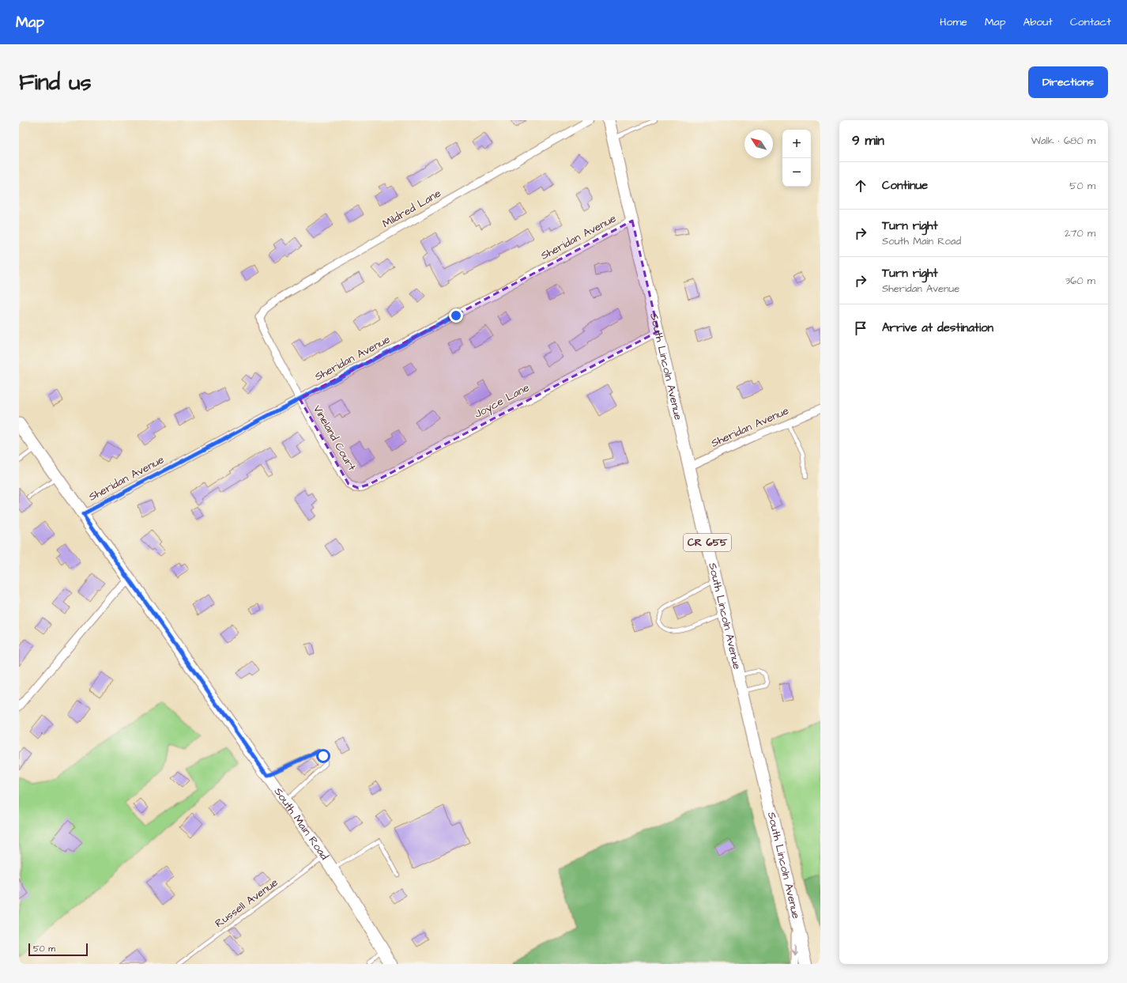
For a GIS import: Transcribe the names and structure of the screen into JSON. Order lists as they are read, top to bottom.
{
  "streets": {
    "main road": ["South Lincoln Avenue", "CR 655", "South Main Road"],
    "street": [
      "Mildred Lane",
      "Sheridan Avenue",
      "Joyce Lane",
      "Vineland Court"
    ],
    "lane": ["Russell Avenue"]
  },
  "crossings": [
    ["Mildred Lane", "Vineland Court"],
    ["Sheridan Avenue", "South Lincoln Avenue"],
    ["Sheridan Avenue", "Vineland Court"],
    ["Sheridan Avenue", "South Main Road"],
    ["South Lincoln Avenue", "Joyce Lane"],
    ["Joyce Lane", "Vineland Court"],
    ["South Main Road", "Russell Avenue"]
  ],
  "scale_bar": "50 m",
  "north": "top left",
  "page": {
    "header": "Map",
    "nav": [
      "Home",
      "Map",
      "About",
      "Contact"
    ],
    "buttons": "Directions",
    "title": "Find us",
    "heading": ["9 min", "Walk · 680 m"],
    "map_buttons": ["+", "−"],
    "list": [
      ["Continue", "50 m"],
      ["Turn right", "South Main Road", "270 m"],
      ["Turn right", "Sheridan Avenue", "360 m"],
      "Arrive at destination"
    ],
    "scale": "50 m"
  }
}
